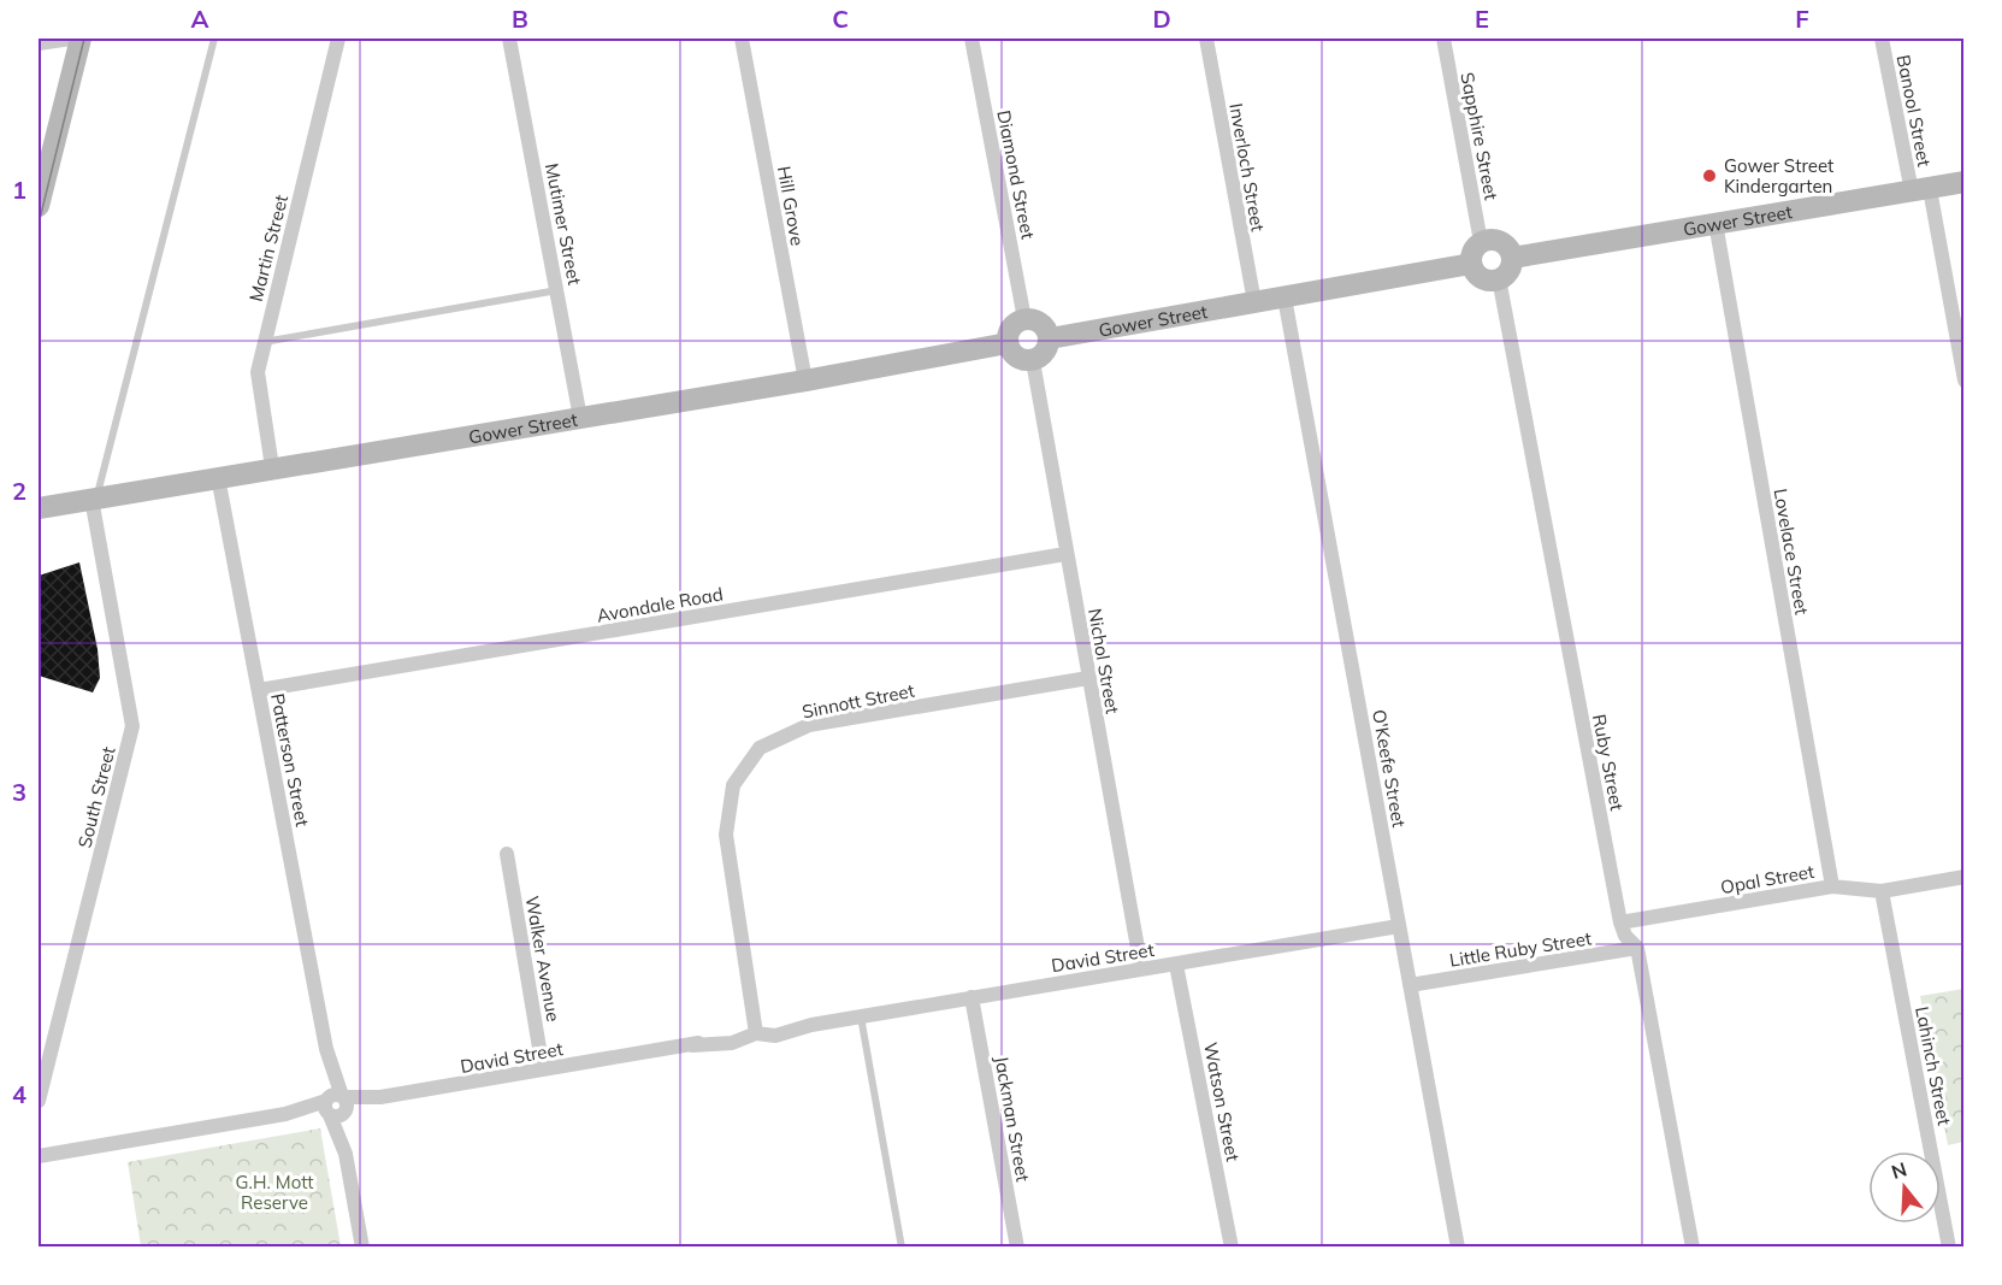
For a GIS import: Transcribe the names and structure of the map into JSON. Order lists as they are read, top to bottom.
{
  "streets": {
    "street": [
      "Banool Street",
      "Sapphire Street",
      "Inverloch Street",
      "Diamond Street",
      "Hill Grove",
      "Gower Street",
      "Mutimer Street",
      "Martin Street",
      "Lovelace Street",
      "Avondale Road",
      "Nichol Street",
      "Sinnott Street",
      "Patterson Street",
      "Ruby Street",
      "O'Keefe Street",
      "South Street",
      "Opal Street",
      "Little Ruby Street",
      "David Street",
      "Walker Avenue",
      "Lahinch Street",
      "Watson Street",
      "Jackman Street"
    ]
  },
  "crossings": [
    ["Banool Street", "Gower Street"],
    ["Sapphire Street", "Gower Street"],
    ["Sapphire Street", "Ruby Street"],
    ["Inverloch Street", "Gower Street"],
    ["Diamond Street", "Gower Street"],
    ["Diamond Street", "Nichol Street"],
    ["Hill Grove", "Gower Street"],
    ["Gower Street", "Mutimer Street"],
    ["Gower Street", "Martin Street"],
    ["Gower Street", "Lovelace Street"],
    ["Gower Street", "Nichol Street"],
    ["Gower Street", "Patterson Street"],
    ["Gower Street", "Ruby Street"],
    ["Gower Street", "O'Keefe Street"],
    ["Gower Street", "South Street"],
    ["Lovelace Street", "Opal Street"],
    ["Avondale Road", "Nichol Street"],
    ["Avondale Road", "Patterson Street"],
    ["Nichol Street", "Sinnott Street"],
    ["Nichol Street", "David Street"],
    ["Sinnott Street", "David Street"],
    ["Patterson Street", "David Street"],
    ["Ruby Street", "Opal Street"],
    ["Ruby Street", "Little Ruby Street"],
    ["O'Keefe Street", "Little Ruby Street"],
    ["O'Keefe Street", "David Street"],
    ["Opal Street", "Lahinch Street"],
    ["David Street", "Walker Avenue"],
    ["David Street", "Watson Street"],
    ["David Street", "Jackman Street"]
  ],
  "parks": ["G.H. Mott Reserve"],
  "places": ["Gower Street Kindergarten"],
  "north": "top",
  "grid": {
    "columns": [
      "A",
      "B",
      "C",
      "D",
      "E",
      "F"
    ],
    "rows": [
      "1",
      "2",
      "3",
      "4"
    ]
  }
}
